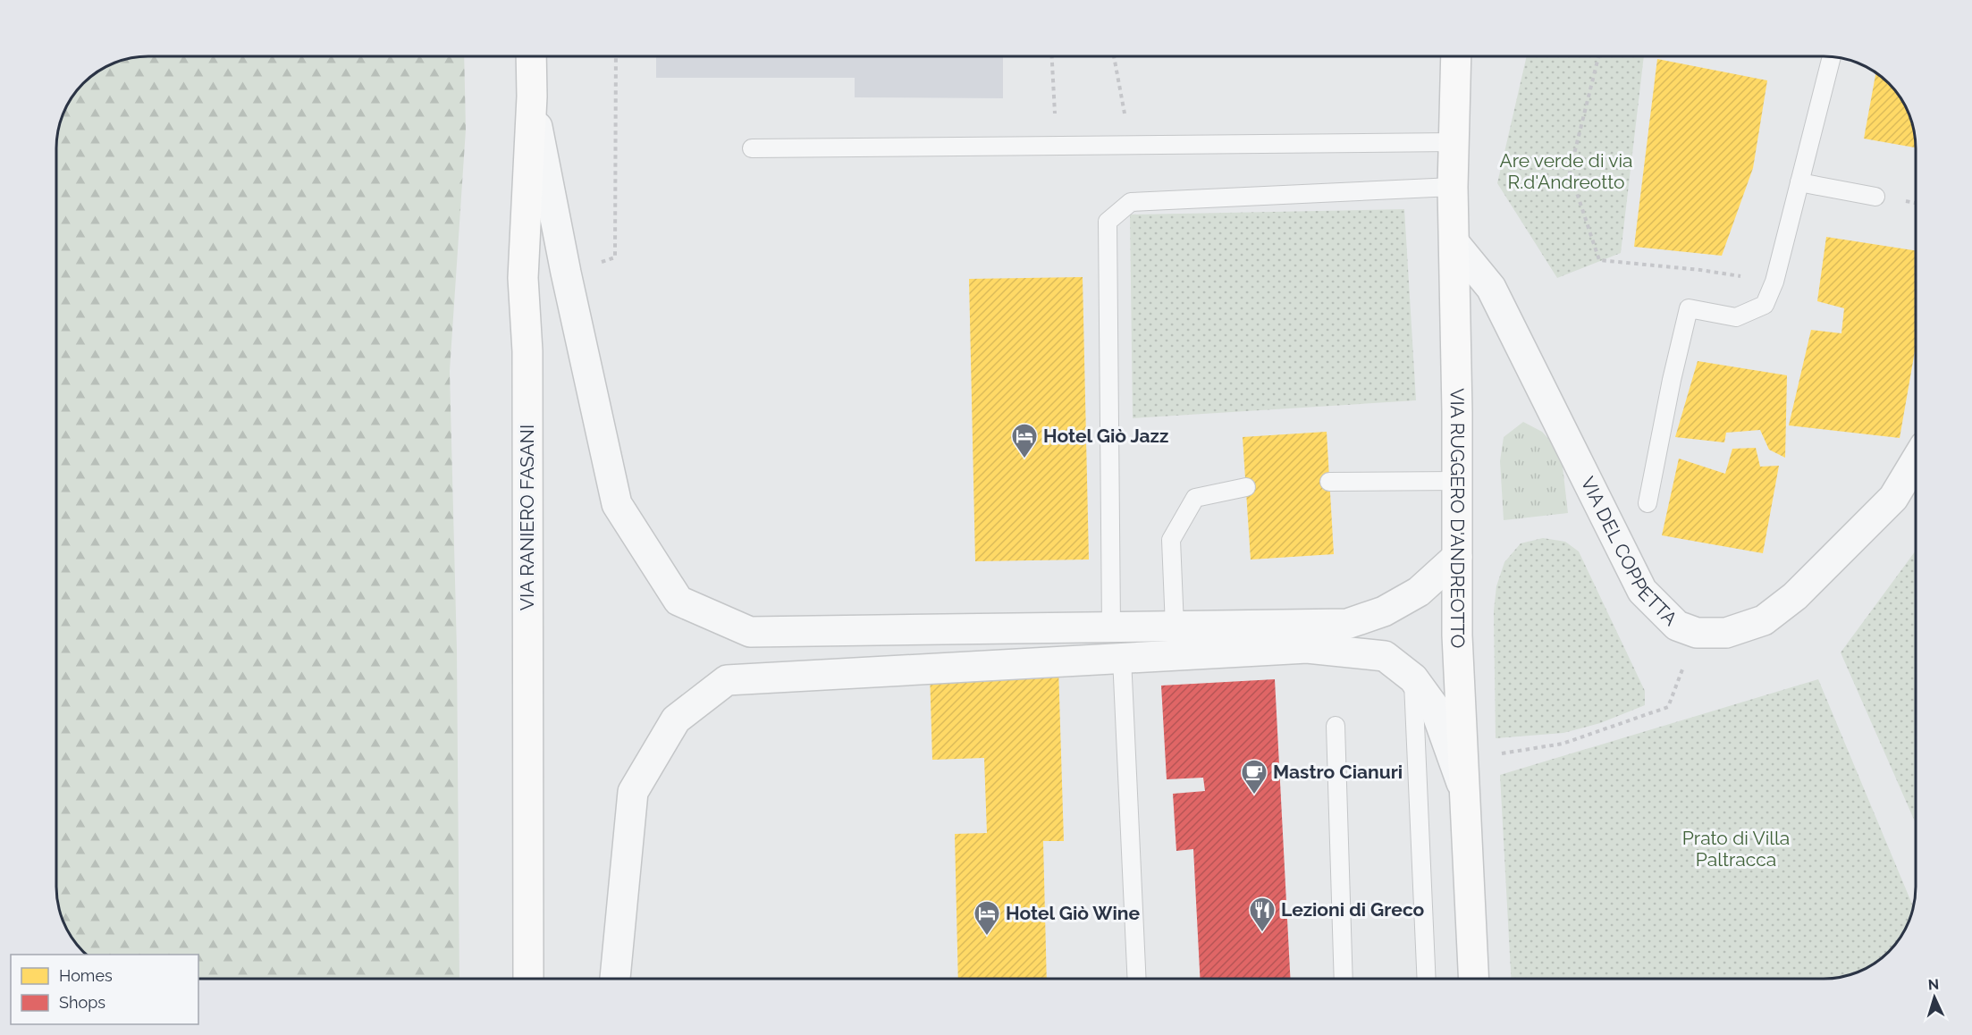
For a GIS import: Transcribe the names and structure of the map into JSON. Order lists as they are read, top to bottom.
{
  "streets": {
    "main road": ["VIA RANIERO FASANI", "VIA RUGGERO D'ANDREOTTO"],
    "street": ["VIA DEL COPPETTA"]
  },
  "crossings": [
    ["VIA RUGGERO D'ANDREOTTO", "VIA DEL COPPETTA"]
  ],
  "parks": ["Are verde di via R.d'Andreotto", "Prato di Villa Paltracca"],
  "places": {
    "hotel": ["Hotel Giò Jazz", "Hotel Giò Wine"],
    "cafe": ["Mastro Cianuri"],
    "restaurant": ["Lezioni di Greco"]
  },
  "legend": ["Homes", "Shops"],
  "north": "top"
}
